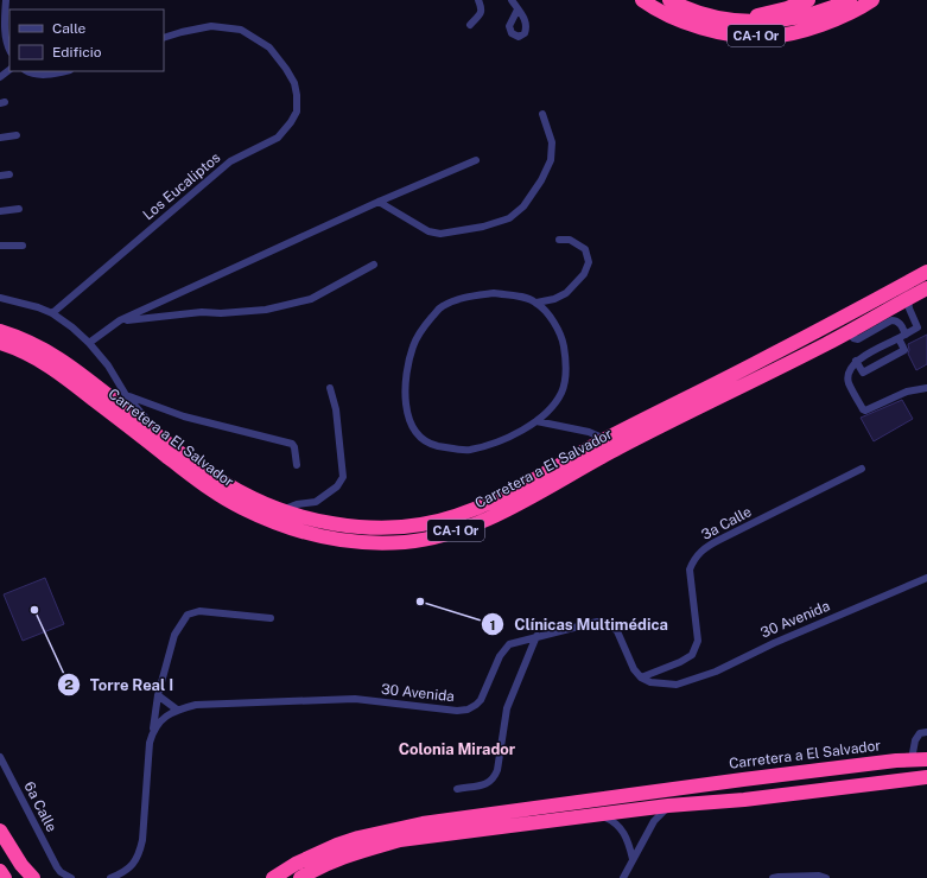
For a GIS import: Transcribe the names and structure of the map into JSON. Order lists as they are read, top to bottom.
{
  "streets": {
    "highway": ["CA-1 Or", "Carretera a El Salvador"],
    "street": [
      "Los Eucaliptos",
      "3a Calle",
      "30 Avenida",
      "6a Calle"
    ]
  },
  "crossings": [
    ["3a Calle", "30 Avenida"]
  ],
  "districts": ["Colonia Mirador"],
  "places": ["Clínicas Multimédica", "Torre Real I"],
  "legend": ["Calle", "Edificio"]
}
